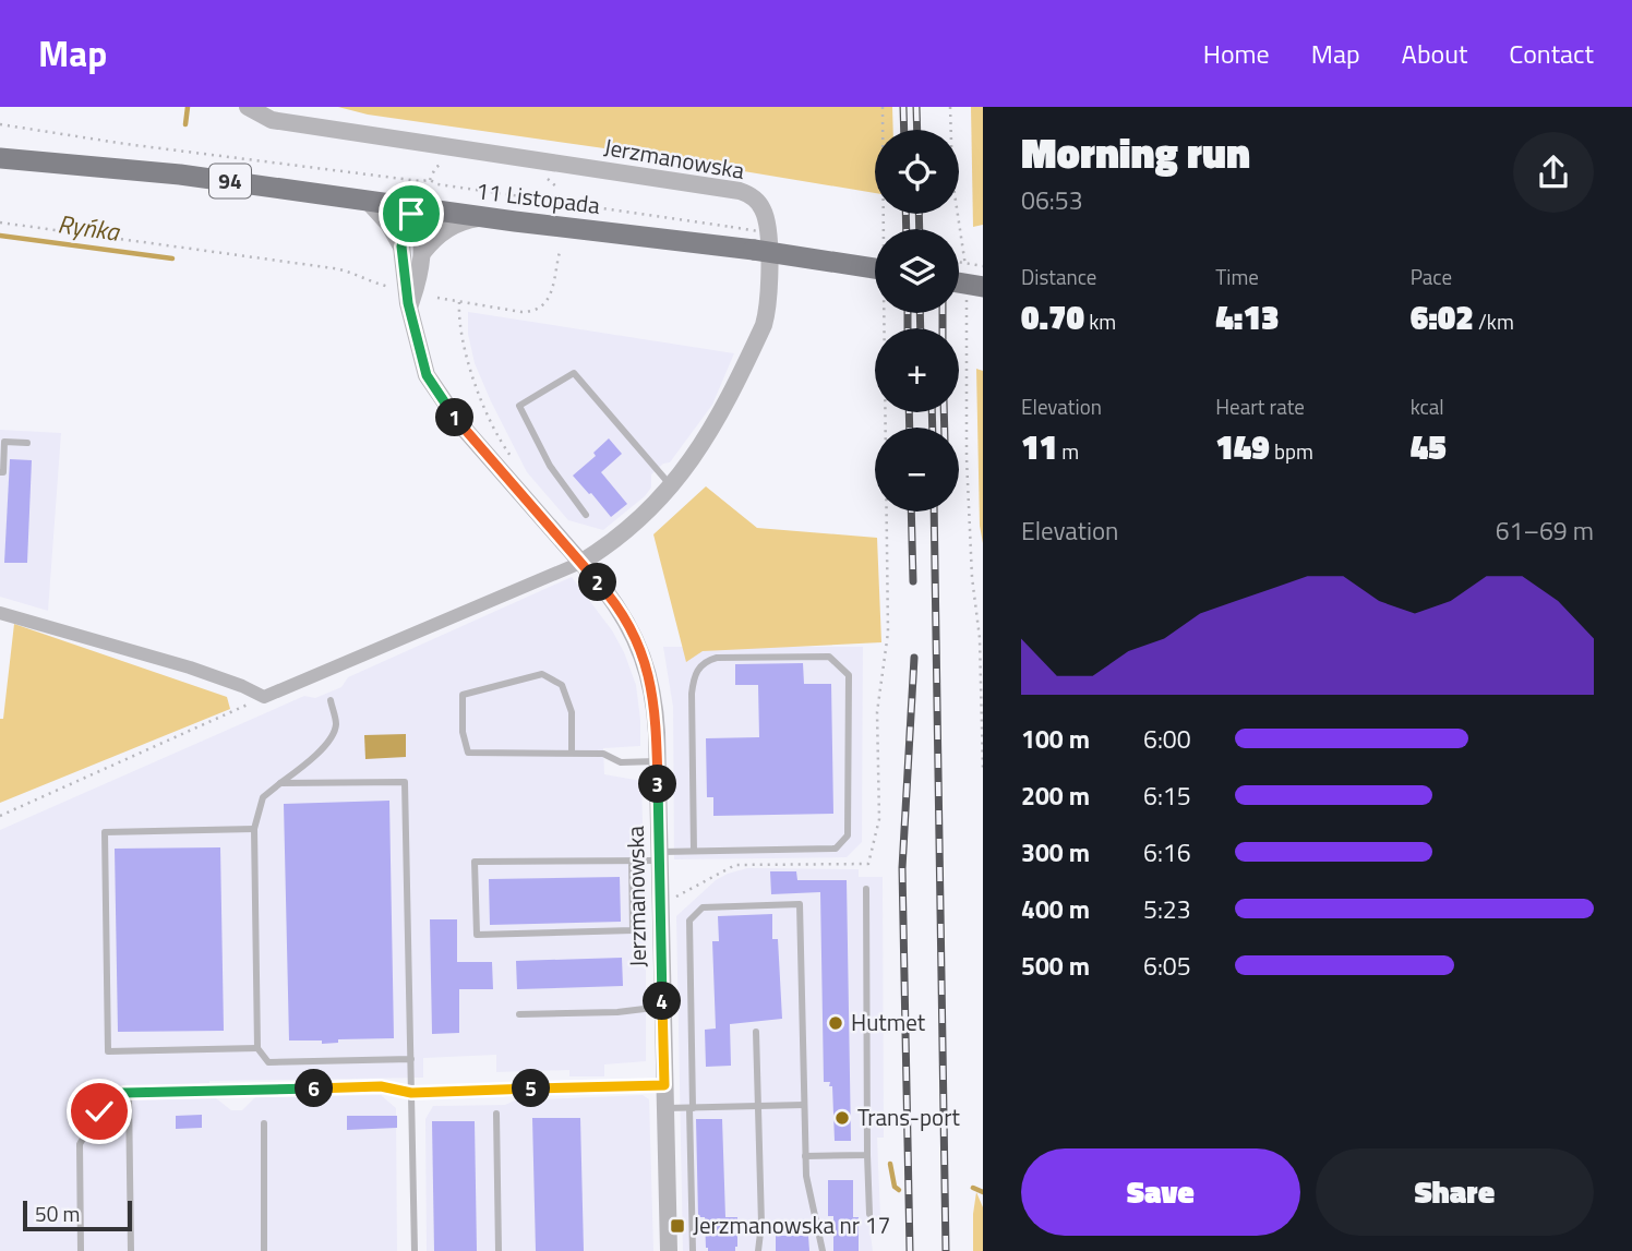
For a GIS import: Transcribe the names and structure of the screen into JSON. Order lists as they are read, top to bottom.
{
  "streets": {
    "main road": ["94", "11 Listopada"],
    "street": ["Jerzmanowska"]
  },
  "crossings": [
    ["Jerzmanowska", "11 Listopada"]
  ],
  "water": ["Ryńka"],
  "places": {
    "other": ["Hutmet", "Trans-port"],
    "transit": ["Jerzmanowska nr 17"]
  },
  "scale_bar": "50 m",
  "page": {
    "header": "Map",
    "nav": [
      "Home",
      "Map",
      "About",
      "Contact"
    ],
    "heading": ["Morning run", "06:53"],
    "map_buttons": ["+", "−"],
    "stats": [
      ["Distance", "0.70 km"],
      ["Time", "4:13"],
      ["Pace", "6:02 /km"],
      ["Elevation", "11 m"],
      ["Heart rate", "149 bpm"],
      ["kcal", "45"]
    ],
    "pins": [
      "1",
      "2",
      "3",
      "4",
      "5",
      "6"
    ],
    "chart": ["Elevation", "61–69 m"],
    "list": [
      {
        "name": "100 m",
        "note": "6:00"
      },
      {
        "name": "200 m",
        "note": "6:15"
      },
      {
        "name": "300 m",
        "note": "6:16"
      },
      {
        "name": "400 m",
        "note": "5:23"
      },
      {
        "name": "500 m",
        "note": "6:05"
      }
    ],
    "buttons": ["Save", "Share"],
    "scale": "50 m"
  }
}
